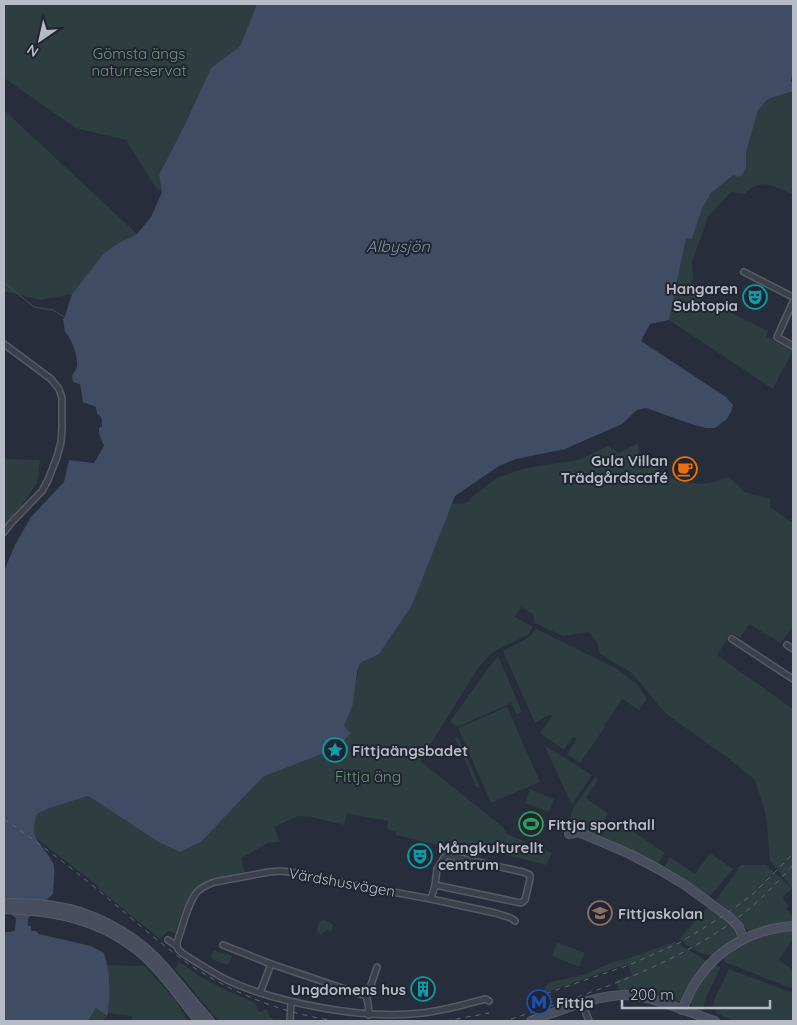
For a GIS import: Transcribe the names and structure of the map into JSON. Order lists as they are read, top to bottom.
{
  "streets": {
    "street": ["Värdshusvägen"]
  },
  "water": ["Albysjön"],
  "parks": ["Gömsta ängs naturreservat", "Fittja äng"],
  "places": {
    "theatre": ["Hangaren Subtopia", "Mångkulturellt centrum"],
    "cafe": ["Gula Villan Trädgårdscafé"],
    "place": ["Fittjaängsbadet"],
    "sports": ["Fittja sporthall"],
    "school or university": ["Fittjaskolan"],
    "building": ["Ungdomens hus"],
    "metro station": ["Fittja"]
  },
  "scale_bar": "200 m",
  "north": "bottom left"
}
